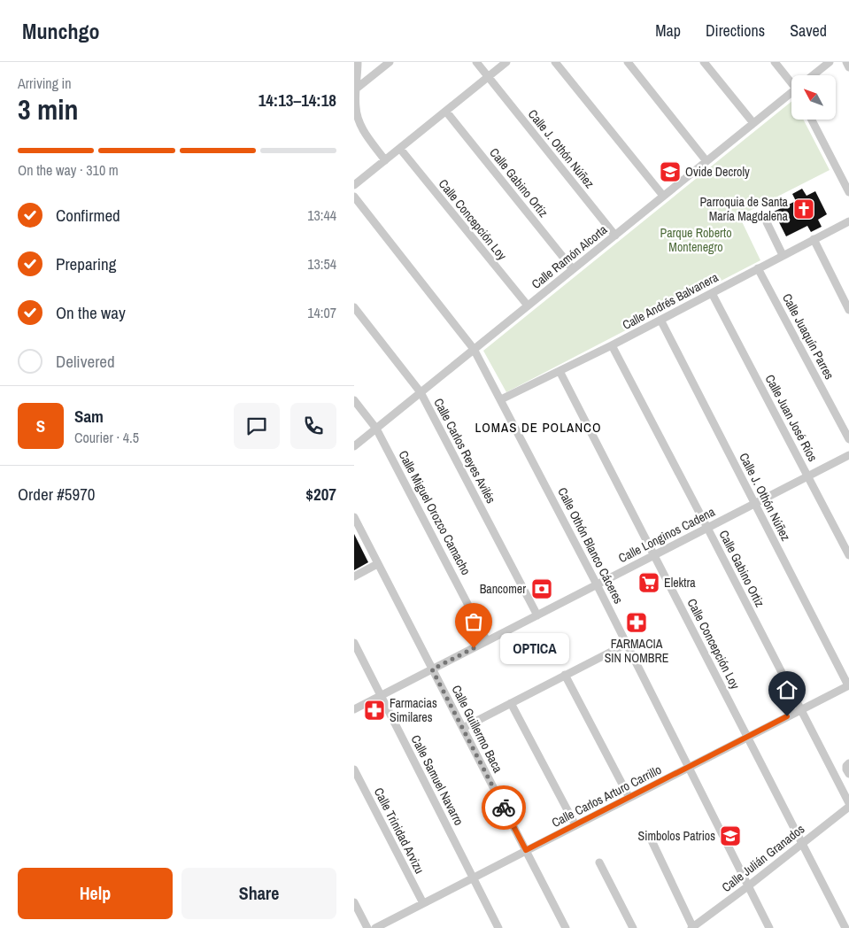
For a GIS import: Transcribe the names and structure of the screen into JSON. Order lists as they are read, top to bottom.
{
  "streets": {
    "street": [
      "Calle J. Othón Núñez",
      "Calle Gabino Ortiz",
      "Calle Concepción Loy",
      "Calle Ramón Alcorta",
      "Calle Andrés Balvanera",
      "Calle Juaquín Parres",
      "Calle Juan José Ríos",
      "Calle Carlos Reyes Avilés",
      "Calle Miguel Orozco Camacho",
      "Calle Longinos Cadena",
      "Calle Othón Blanco Cáceres",
      "Calle Guillermo Baca",
      "Calle Samuel Navarro",
      "Calle Carlos Arturo Carrillo",
      "Calle Trinidad Arvizu",
      "Calle Julián Granados"
    ]
  },
  "crossings": [
    ["Calle J. Othón Núñez", "Calle Ramón Alcorta"],
    ["Calle J. Othón Núñez", "Calle Andrés Balvanera"],
    ["Calle J. Othón Núñez", "Calle Longinos Cadena"],
    ["Calle J. Othón Núñez", "Calle Carlos Arturo Carrillo"],
    ["Calle Gabino Ortiz", "Calle Ramón Alcorta"],
    ["Calle Gabino Ortiz", "Calle Andrés Balvanera"],
    ["Calle Gabino Ortiz", "Calle Longinos Cadena"],
    ["Calle Gabino Ortiz", "Calle Carlos Arturo Carrillo"],
    ["Calle Gabino Ortiz", "Calle Julián Granados"],
    ["Calle Concepción Loy", "Calle Ramón Alcorta"],
    ["Calle Concepción Loy", "Calle Andrés Balvanera"],
    ["Calle Concepción Loy", "Calle Longinos Cadena"],
    ["Calle Concepción Loy", "Calle Carlos Arturo Carrillo"],
    ["Calle Concepción Loy", "Calle Julián Granados"],
    ["Calle Ramón Alcorta", "Calle Carlos Reyes Avilés"],
    ["Calle Ramón Alcorta", "Calle Miguel Orozco Camacho"],
    ["Calle Ramón Alcorta", "Calle Othón Blanco Cáceres"],
    ["Calle Andrés Balvanera", "Calle Juaquín Parres"],
    ["Calle Andrés Balvanera", "Calle Juan José Ríos"],
    ["Calle Andrés Balvanera", "Calle Othón Blanco Cáceres"],
    ["Calle Juan José Ríos", "Calle Longinos Cadena"],
    ["Calle Carlos Reyes Avilés", "Calle Longinos Cadena"],
    ["Calle Miguel Orozco Camacho", "Calle Longinos Cadena"],
    ["Calle Longinos Cadena", "Calle Othón Blanco Cáceres"],
    ["Calle Longinos Cadena", "Calle Guillermo Baca"],
    ["Calle Longinos Cadena", "Calle Samuel Navarro"],
    ["Calle Othón Blanco Cáceres", "Calle Carlos Arturo Carrillo"],
    ["Calle Othón Blanco Cáceres", "Calle Julián Granados"],
    ["Calle Guillermo Baca", "Calle Carlos Arturo Carrillo"],
    ["Calle Samuel Navarro", "Calle Carlos Arturo Carrillo"],
    ["Calle Carlos Arturo Carrillo", "Calle Trinidad Arvizu"]
  ],
  "districts": ["LOMAS DE POLANCO"],
  "parks": ["Parque Roberto Montenegro"],
  "places": {
    "school or university": ["Ovide Decroly", "Simbolos Patrios"],
    "church": ["Parroquia de Santa María Magdalena"],
    "supermarket": ["Elektra"],
    "bank": ["Bancomer"],
    "pharmacy": ["FARMACIA SIN NOMBRE", "Farmacias Similares"],
    "other": ["OPTICA"]
  },
  "north": "top left",
  "page": {
    "header": "Munchgo",
    "nav": ["Map", "Directions", "Saved"],
    "heading": ["3 min", "Arriving in", "14:13–14:18"],
    "panel": [
      "Sam",
      "Courier · 4.5",
      "Order #5970",
      "$207"
    ],
    "bar": "On the way · 310 m",
    "list": [
      ["Confirmed", "13:44"],
      ["Preparing", "13:54"],
      ["On the way", "14:07"],
      "Delivered"
    ],
    "round": "S",
    "bubble": "OPTICA",
    "buttons": ["Help", "Share"]
  }
}
